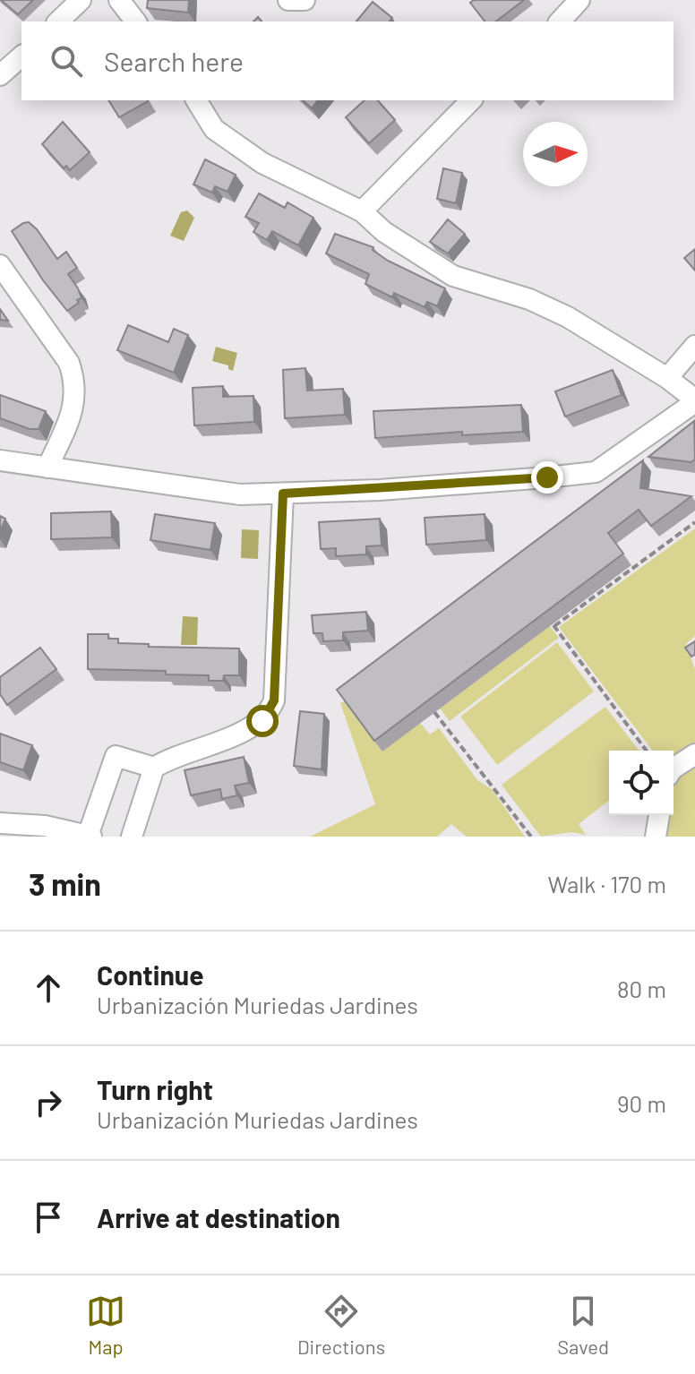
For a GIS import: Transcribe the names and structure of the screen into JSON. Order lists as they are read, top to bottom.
{
  "north": "right",
  "page": {
    "search": "Search here",
    "heading": ["3 min", "Walk · 170 m"],
    "list": [
      ["Continue", "Urbanización Muriedas Jardines", "80 m"],
      ["Turn right", "Urbanización Muriedas Jardines", "90 m"],
      "Arrive at destination"
    ],
    "nav": ["Map", "Directions", "Saved"]
  }
}
